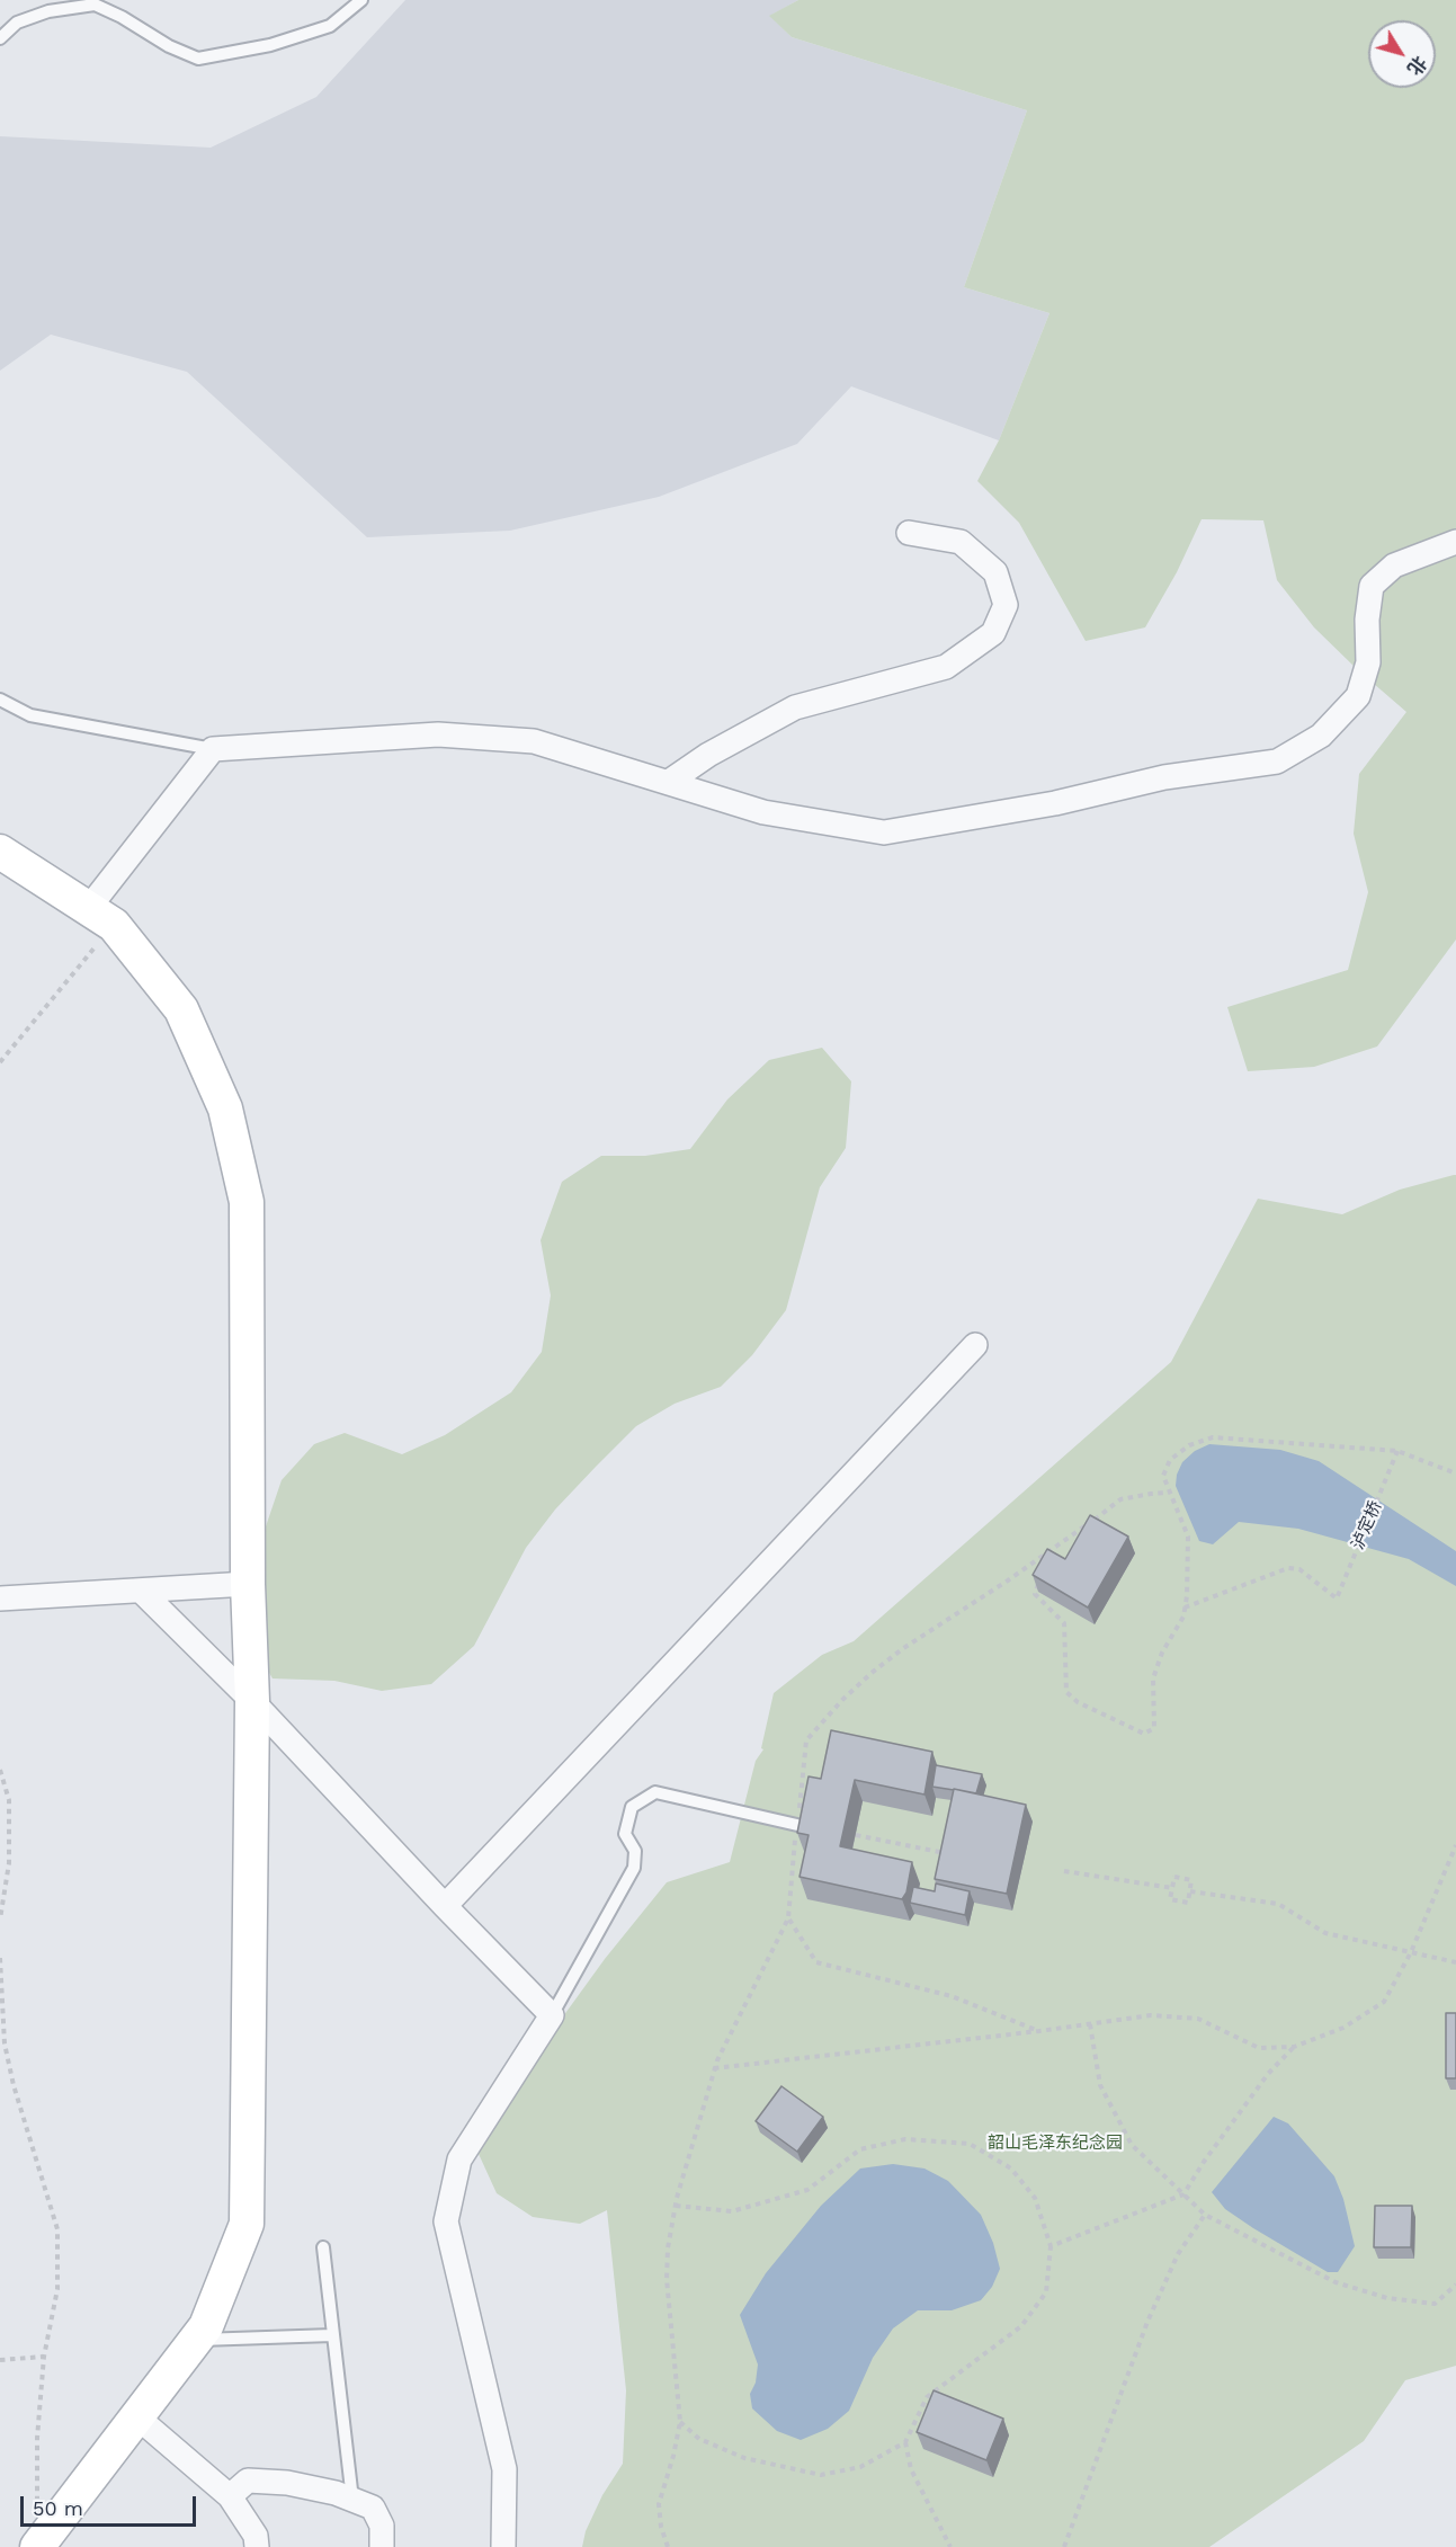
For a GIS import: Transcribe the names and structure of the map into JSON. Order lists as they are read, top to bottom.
{
  "streets": {
    "path": ["泸定桥"]
  },
  "parks": ["韶山毛泽东纪念园"],
  "scale_bar": "50 m",
  "north": "bottom right"
}
